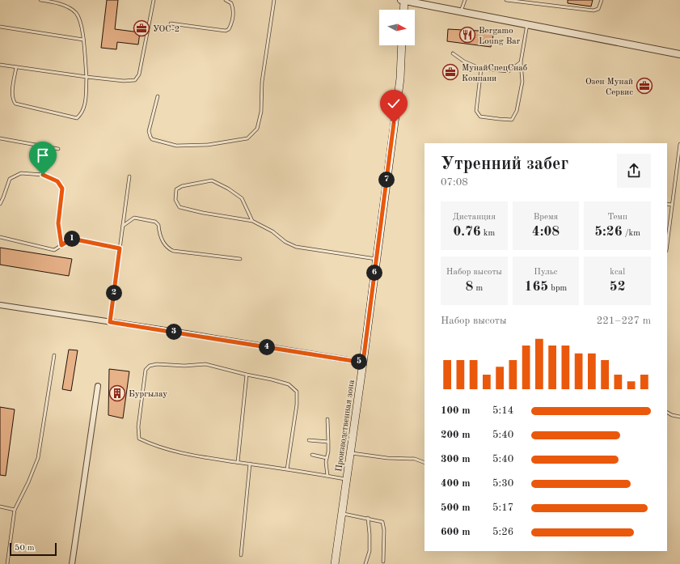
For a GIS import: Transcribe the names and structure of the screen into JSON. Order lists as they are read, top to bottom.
{
  "streets": {
    "main road": ["Производственная зона"]
  },
  "places": {
    "office": ["УОС-2", "МунайСпецСнаб Компани", "Озен Мунай Сервис"],
    "restaurant": ["Bergamo Loung Bar"],
    "building": ["Бургылау"]
  },
  "scale_bar": "50 m",
  "north": "right",
  "page": {
    "heading": ["Утренний забег", "07:08"],
    "pins": [
      "7",
      "1",
      "6",
      "2",
      "3",
      "4",
      "5"
    ],
    "stats": [
      ["Дистанция", "0.76 km"],
      ["Время", "4:08"],
      ["Темп", "5:26 /km"],
      ["Набор высоты", "8 m"],
      ["Пульс", "165 bpm"],
      ["kcal", "52"]
    ],
    "chart": ["Набор высоты", "221–227 m"],
    "list": [
      {
        "name": "100 m",
        "note": "5:14"
      },
      {
        "name": "200 m",
        "note": "5:40"
      },
      {
        "name": "300 m",
        "note": "5:40"
      },
      {
        "name": "400 m",
        "note": "5:30"
      },
      {
        "name": "500 m",
        "note": "5:17"
      },
      {
        "name": "600 m",
        "note": "5:26"
      }
    ],
    "scale": "50 m"
  }
}
